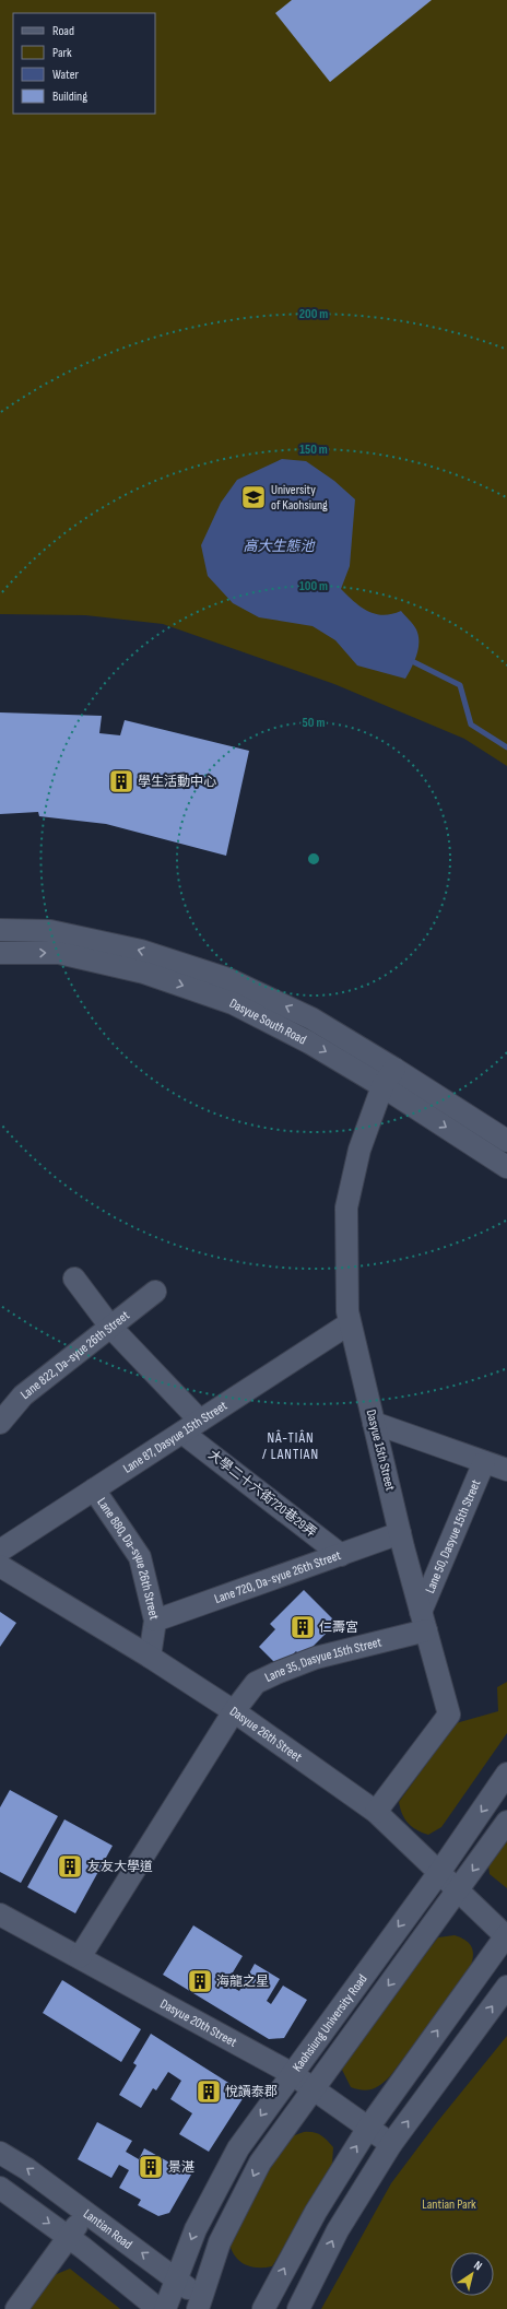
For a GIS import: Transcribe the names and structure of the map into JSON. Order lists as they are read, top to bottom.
{
  "streets": {
    "street": [
      "Dasyue South Road",
      "Lane 822, Da-syue 26th Street",
      "Lane 87, Dasyue 15th Street",
      "Dasyue 15th Street",
      "大學二十六街720巷29弄",
      "Lane 50, Dasyue 15th Street",
      "Lane 880, Da-syue 26th Street",
      "Lane 720, Da-syue 26th Street",
      "Lane 35, Dasyue 15th Street",
      "Dasyue 26th Street",
      "Dasyue 20th Street",
      "Kaohsiung University Road",
      "Lantian Road"
    ]
  },
  "crossings": [
    ["Dasyue South Road", "Dasyue 15th Street"],
    ["Lane 822, Da-syue 26th Street", "大學二十六街720巷29弄"],
    ["Lane 87, Dasyue 15th Street", "Dasyue 15th Street"],
    ["Lane 87, Dasyue 15th Street", "大學二十六街720巷29弄"],
    ["Lane 87, Dasyue 15th Street", "Lane 880, Da-syue 26th Street"],
    ["Dasyue 15th Street", "Lane 50, Dasyue 15th Street"],
    ["Dasyue 15th Street", "Lane 720, Da-syue 26th Street"],
    ["Dasyue 15th Street", "Lane 35, Dasyue 15th Street"],
    ["Dasyue 15th Street", "Dasyue 26th Street"],
    ["大學二十六街720巷29弄", "Lane 720, Da-syue 26th Street"],
    ["Lane 50, Dasyue 15th Street", "Lane 35, Dasyue 15th Street"],
    ["Lane 880, Da-syue 26th Street", "Lane 720, Da-syue 26th Street"],
    ["Lane 880, Da-syue 26th Street", "Dasyue 26th Street"],
    ["Lane 35, Dasyue 15th Street", "Dasyue 26th Street"],
    ["Lane 35, Dasyue 15th Street", "Dasyue 20th Street"],
    ["Dasyue 26th Street", "Kaohsiung University Road"],
    ["Dasyue 20th Street", "Kaohsiung University Road"],
    ["Kaohsiung University Road", "Lantian Road"]
  ],
  "districts": ["NÂ-TIÂN / LANTIAN"],
  "water": ["高大生態池"],
  "parks": ["Lantian Park"],
  "places": {
    "school or university": ["University of Kaohsiung"],
    "building": [
      "學生活動中心",
      "仁壽宮",
      "友友大學道",
      "海龍之星",
      "悅讀泰郡",
      "景湛"
    ]
  },
  "legend": [
    "Road",
    "Park",
    "Water",
    "Building"
  ],
  "north": "top right",
  "rings": [
    "200 m",
    "150 m",
    "100 m",
    "50 m"
  ]
}
